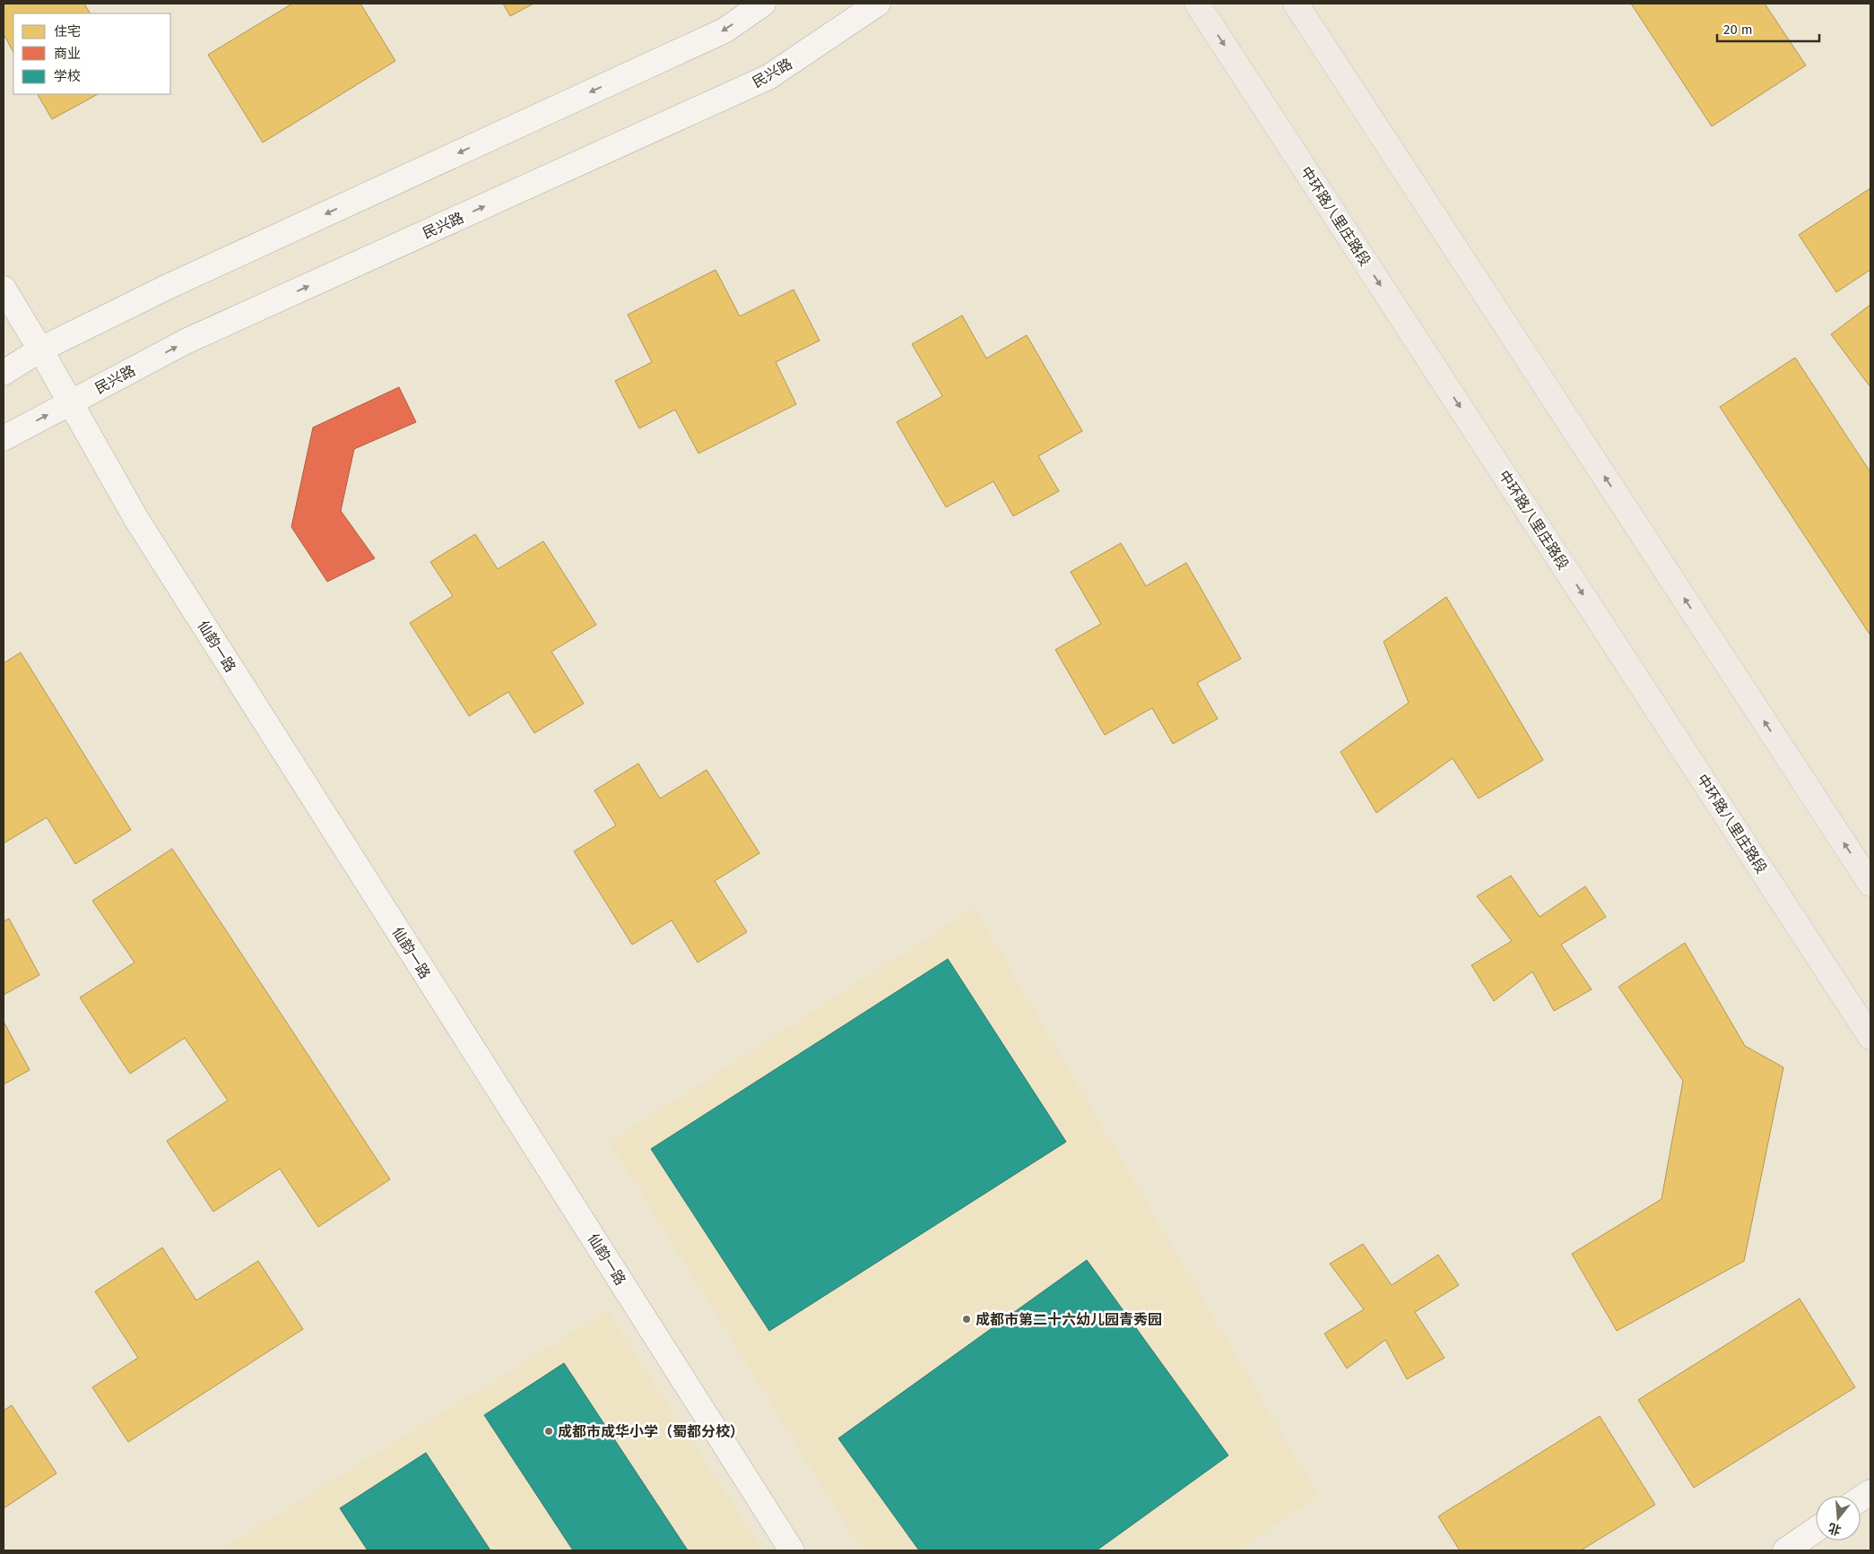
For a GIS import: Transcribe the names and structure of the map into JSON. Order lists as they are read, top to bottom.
{
  "streets": {
    "main road": ["中环路八里庄路段"],
    "street": ["民兴路", "仙韵一路"]
  },
  "crossings": [
    ["民兴路", "仙韵一路"]
  ],
  "places": ["成都市第二十六幼儿园青秀园", "成都市成华小学（蜀都分校）"],
  "legend": ["住宅", "商业", "学校"],
  "scale_bar": "20 m",
  "north": "bottom"
}
